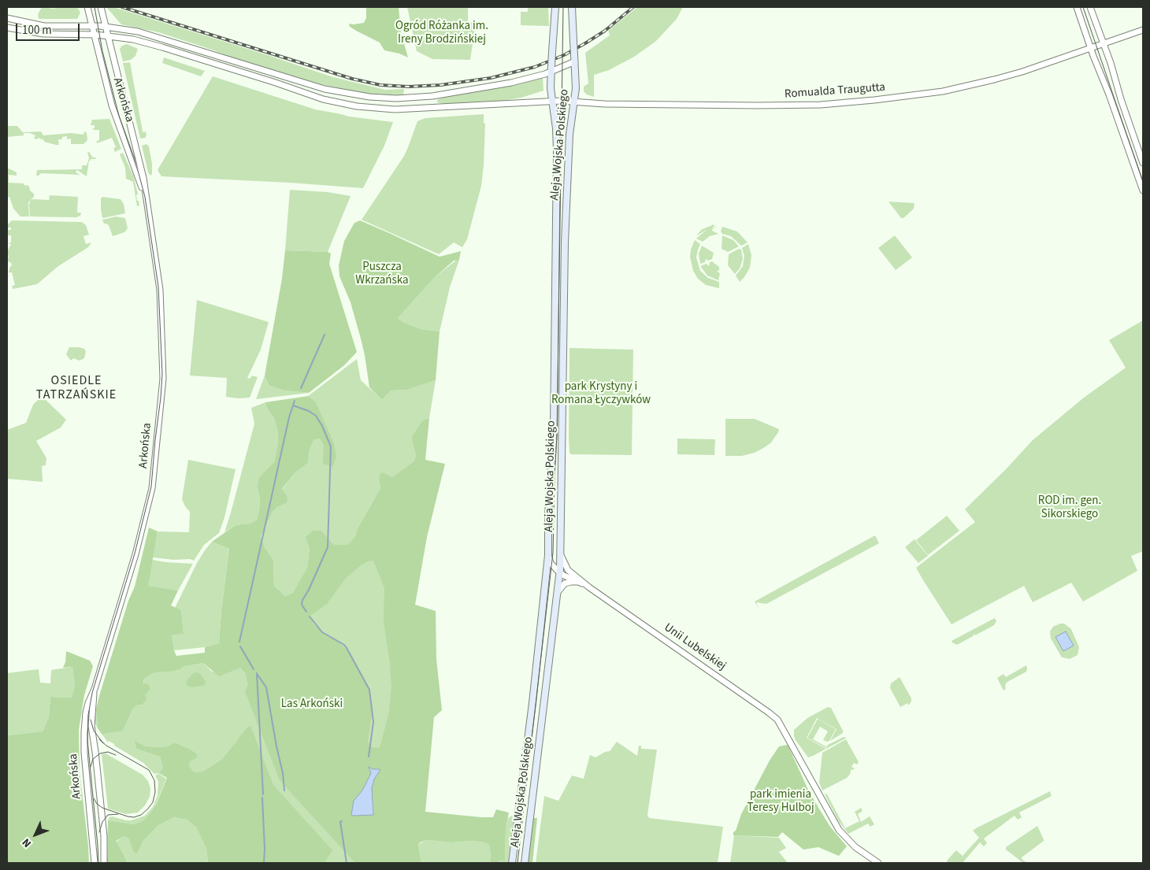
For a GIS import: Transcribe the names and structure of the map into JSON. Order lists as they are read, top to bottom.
{
  "streets": {
    "main road": ["Aleja Wojska Polskiego"],
    "street": ["Romualda Traugutta", "Arkońska", "Unii Lubelskiej"]
  },
  "crossings": [
    ["Romualda Traugutta", "Arkońska"],
    ["Romualda Traugutta", "Aleja Wojska Polskiego"],
    ["Aleja Wojska Polskiego", "Unii Lubelskiej"]
  ],
  "districts": ["OSIEDLE TATRZAŃSKIE"],
  "parks": [
    "Ogród Różanka im. Ireny Brodzińskiej",
    "Puszcza Wkrzańska",
    "park Krystyny i Romana Łyczywków",
    "ROD im. gen. Sikorskiego",
    "Las Arkoński",
    "park imienia Teresy Hulboj"
  ],
  "scale_bar": "100 m",
  "north": "bottom left"
}
